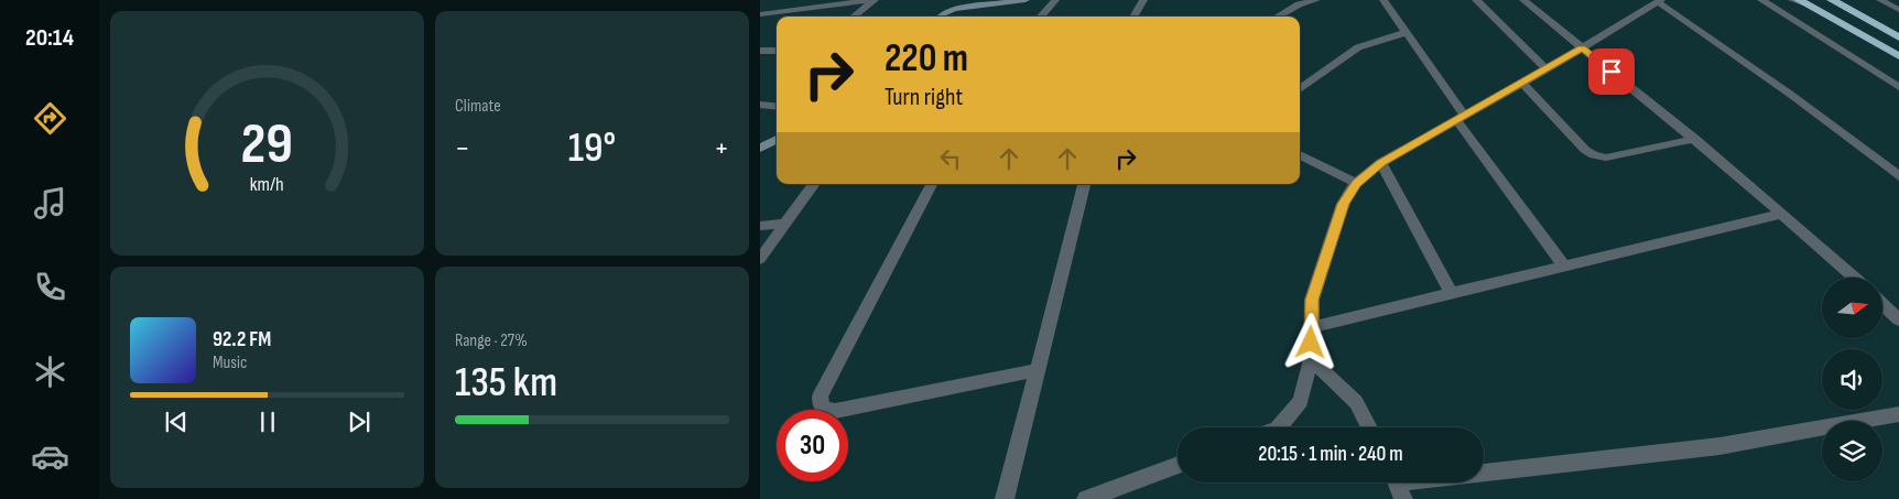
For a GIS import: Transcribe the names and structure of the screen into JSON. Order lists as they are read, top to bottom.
{
  "north": "right",
  "page": {
    "tabs": "20:14",
    "tile": [
      "Climate",
      ["Range · 27%", "135 km"]
    ],
    "turn": ["220 m", "Turn right"],
    "heat": ["−", "19°", "+"],
    "song": ["92.2 FM", "Music"],
    "limit": "30",
    "trip": "20:15 · 1 min · 240 m",
    "gauge": ["29", "km/h"]
  }
}
